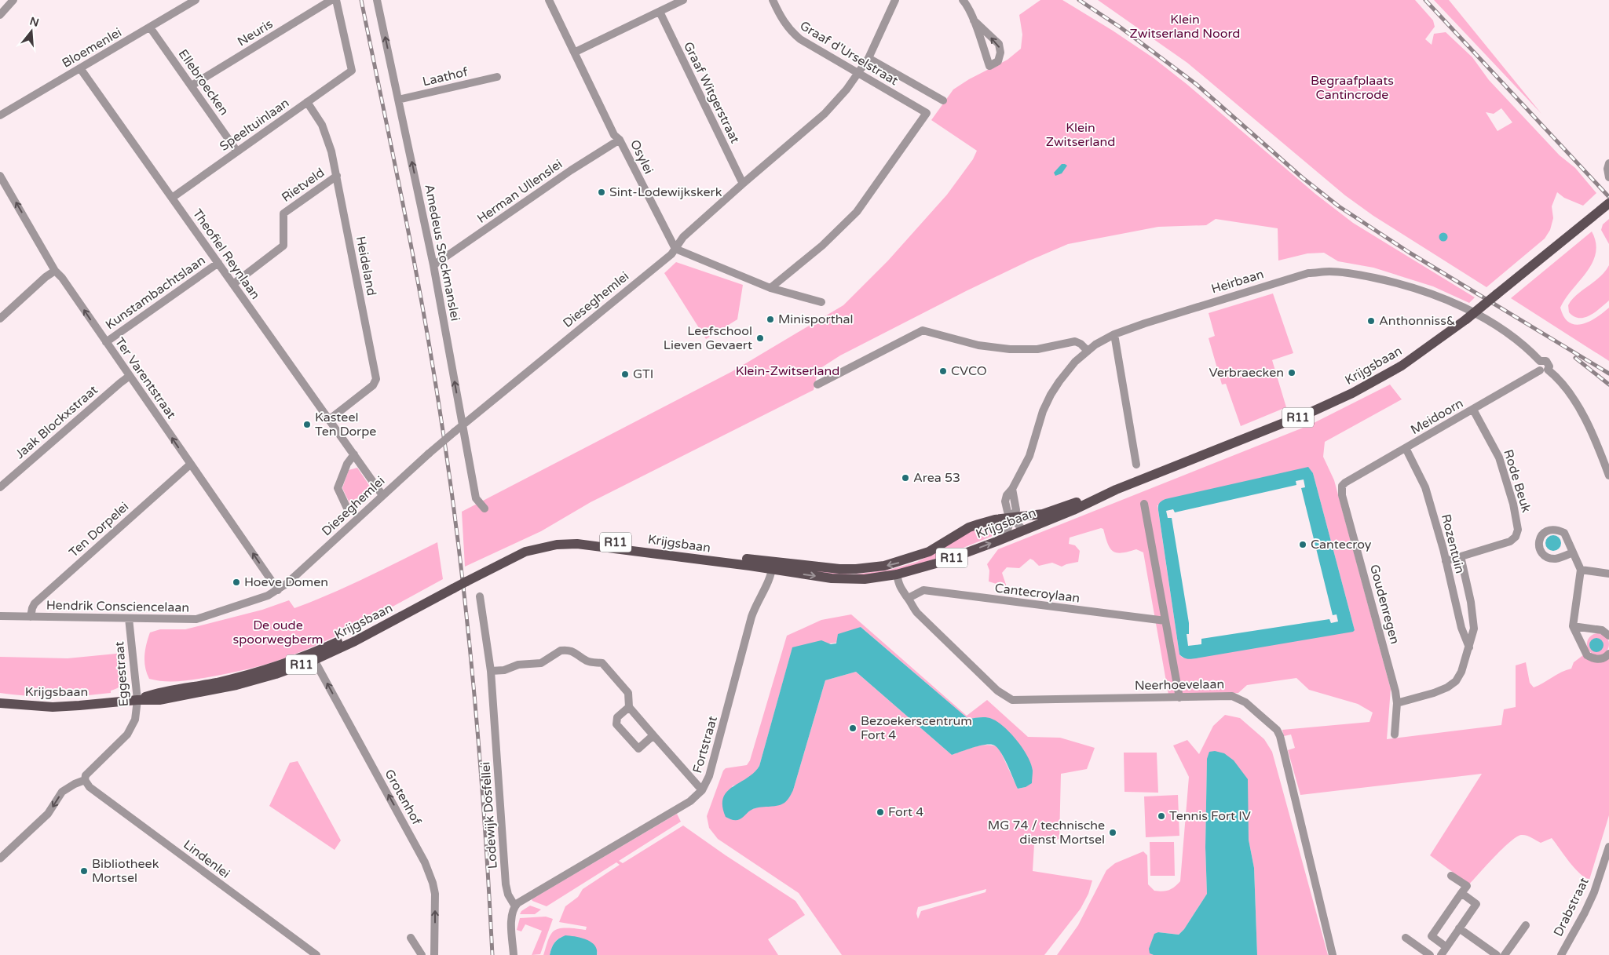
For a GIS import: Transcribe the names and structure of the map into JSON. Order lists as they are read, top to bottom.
{
  "streets": {
    "main road": ["Krijgsbaan", "R11"],
    "street": [
      "Neuris",
      "Bloemenlei",
      "Graaf d'Urselstraat",
      "Laathof",
      "Ellebroecken",
      "Graaf Witgerstraat",
      "Speeltuinlaan",
      "Osylei",
      "Rietveld",
      "Herman Ullenslei",
      "Amedeus Stockmanslei",
      "Theofiel Reynlaan",
      "Heideland",
      "Heirbaan",
      "Kunstambachtslaan",
      "Dieseghemlei",
      "Ter Varentstraat",
      "Meidoorn",
      "Jaak Blockxstraat",
      "Rode Beuk",
      "Ten Dorpelei",
      "Rozentuin",
      "Cantecroylaan",
      "Goudenregen",
      "Hendrik Consciencelaan",
      "Eggestraat",
      "Neerhoevelaan",
      "Fortstraat",
      "Grotenhof",
      "Lodewijk Dosfellei",
      "Lindenlei",
      "Drabstraat"
    ]
  },
  "crossings": [
    ["Neuris", "Ellebroecken"],
    ["Bloemenlei", "Ellebroecken"],
    ["Bloemenlei", "Theofiel Reynlaan"],
    ["Graaf d'Urselstraat", "Dieseghemlei"],
    ["Laathof", "Amedeus Stockmanslei"],
    ["Ellebroecken", "Speeltuinlaan"],
    ["Graaf Witgerstraat", "Dieseghemlei"],
    ["Speeltuinlaan", "Theofiel Reynlaan"],
    ["Speeltuinlaan", "Heideland"],
    ["Osylei", "Herman Ullenslei"],
    ["Osylei", "Dieseghemlei"],
    ["Rietveld", "Theofiel Reynlaan"],
    ["Rietveld", "Heideland"],
    ["Herman Ullenslei", "Amedeus Stockmanslei"],
    ["Amedeus Stockmanslei", "Dieseghemlei"],
    ["Theofiel Reynlaan", "Heideland"],
    ["Theofiel Reynlaan", "Kunstambachtslaan"],
    ["Theofiel Reynlaan", "Dieseghemlei"],
    ["Heirbaan", "Krijgsbaan"],
    ["Heirbaan", "Meidoorn"],
    ["Kunstambachtslaan", "Ter Varentstraat"],
    ["Dieseghemlei", "Ter Varentstraat"],
    ["Dieseghemlei", "Hendrik Consciencelaan"],
    ["Krijgsbaan", "Eggestraat"],
    ["Krijgsbaan", "Neerhoevelaan"],
    ["Krijgsbaan", "Fortstraat"],
    ["Krijgsbaan", "Grotenhof"],
    ["Ter Varentstraat", "Jaak Blockxstraat"],
    ["Ter Varentstraat", "Ten Dorpelei"],
    ["Ter Varentstraat", "Hendrik Consciencelaan"],
    ["Meidoorn", "Rode Beuk"],
    ["Meidoorn", "Rozentuin"],
    ["Meidoorn", "Goudenregen"],
    ["Rode Beuk", "Rozentuin"],
    ["Ten Dorpelei", "Hendrik Consciencelaan"],
    ["Rozentuin", "Goudenregen"],
    ["Cantecroylaan", "Neerhoevelaan"],
    ["Hendrik Consciencelaan", "Eggestraat"],
    ["Eggestraat", "Lindenlei"],
    ["Fortstraat", "Lodewijk Dosfellei"]
  ],
  "one_way": [
    "Amedeus Stockmanslei",
    "Ter Varentstraat",
    "Eggestraat",
    "Grotenhof"
  ],
  "parks": [
    "Klein Zwitserland Noord",
    "Begraafplaats Cantincrode",
    "Klein Zwitserland",
    "Klein-Zwitserland",
    "De oude spoorwegberm"
  ],
  "places": [
    "Sint-Lodewijkskerk",
    "Minisporthal",
    "Anthonniss&",
    "Leefschool Lieven Gevaert",
    "CVCO",
    "Verbraecken",
    "GTI",
    "Kasteel Ten Dorpe",
    "Area 53",
    "Cantecroy",
    "Hoeve Domen",
    "Bezoekerscentrum Fort 4",
    "Fort 4",
    "Tennis Fort IV",
    "MG 74 / technische dienst Mortsel",
    "Bibliotheek Mortsel"
  ],
  "north": "top"
}
